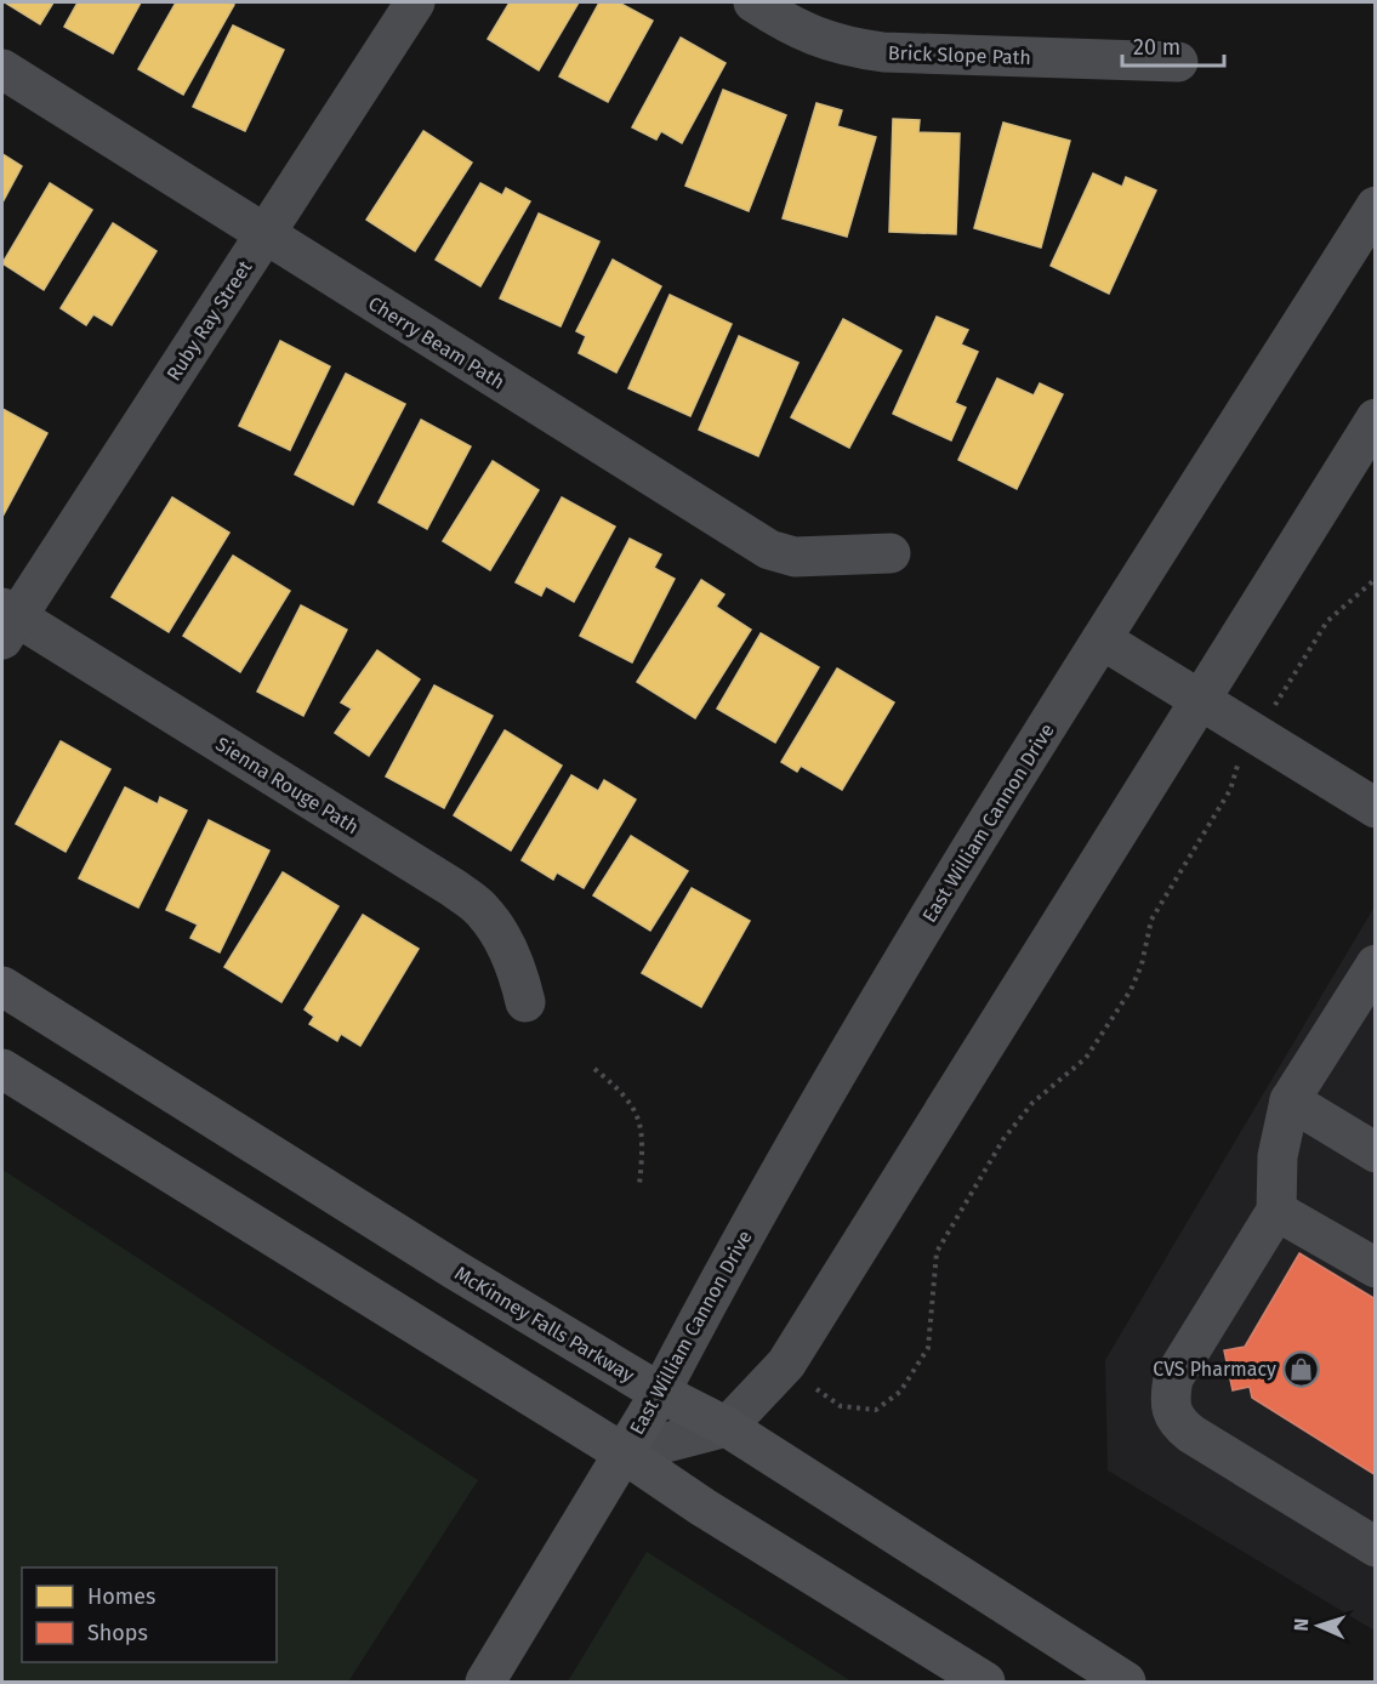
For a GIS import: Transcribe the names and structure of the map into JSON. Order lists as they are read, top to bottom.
{
  "streets": {
    "main road": ["East William Cannon Drive", "McKinney Falls Parkway"],
    "street": [
      "Brick Slope Path",
      "Ruby Ray Street",
      "Cherry Beam Path",
      "Sienna Rouge Path"
    ]
  },
  "crossings": [
    ["Ruby Ray Street", "Cherry Beam Path"],
    ["Ruby Ray Street", "Sienna Rouge Path"],
    ["East William Cannon Drive", "McKinney Falls Parkway"]
  ],
  "places": {
    "shop": ["CVS Pharmacy"]
  },
  "legend": ["Homes", "Shops"],
  "scale_bar": "20 m",
  "north": "left"
}
